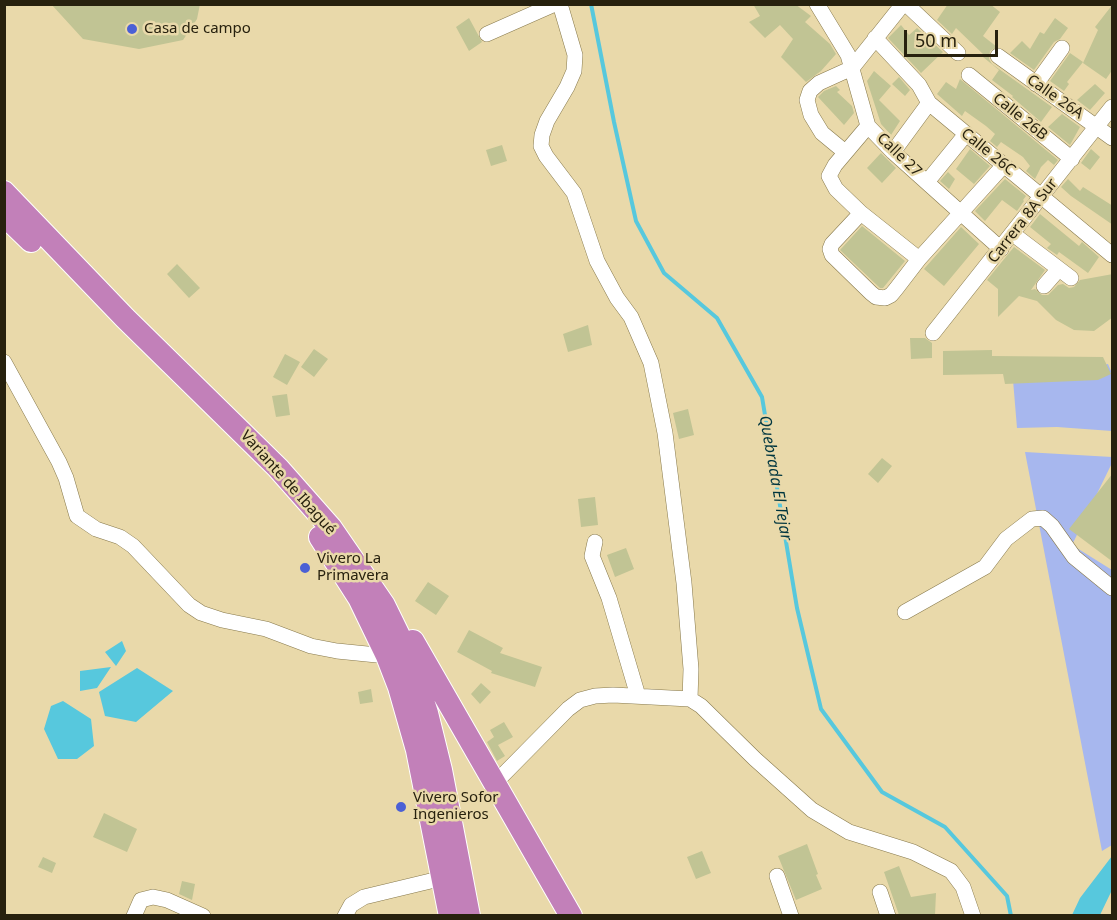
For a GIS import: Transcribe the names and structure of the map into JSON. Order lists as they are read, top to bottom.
{
  "streets": {
    "highway": ["Variante de Ibagué"],
    "street": [
      "Calle 26A",
      "Calle 26B",
      "Calle 26C",
      "Calle 27",
      "Carrera 8A Sur"
    ]
  },
  "crossings": [
    ["Calle 26A", "Carrera 8A Sur"],
    ["Calle 26B", "Carrera 8A Sur"],
    ["Calle 26C", "Carrera 8A Sur"],
    ["Calle 27", "Carrera 8A Sur"]
  ],
  "water": ["Quebrada El Tejar"],
  "places": ["Casa de campo", "Vivero La Primavera", "Vivero Sofor Ingenieros"],
  "scale_bar": "50 m"
}
